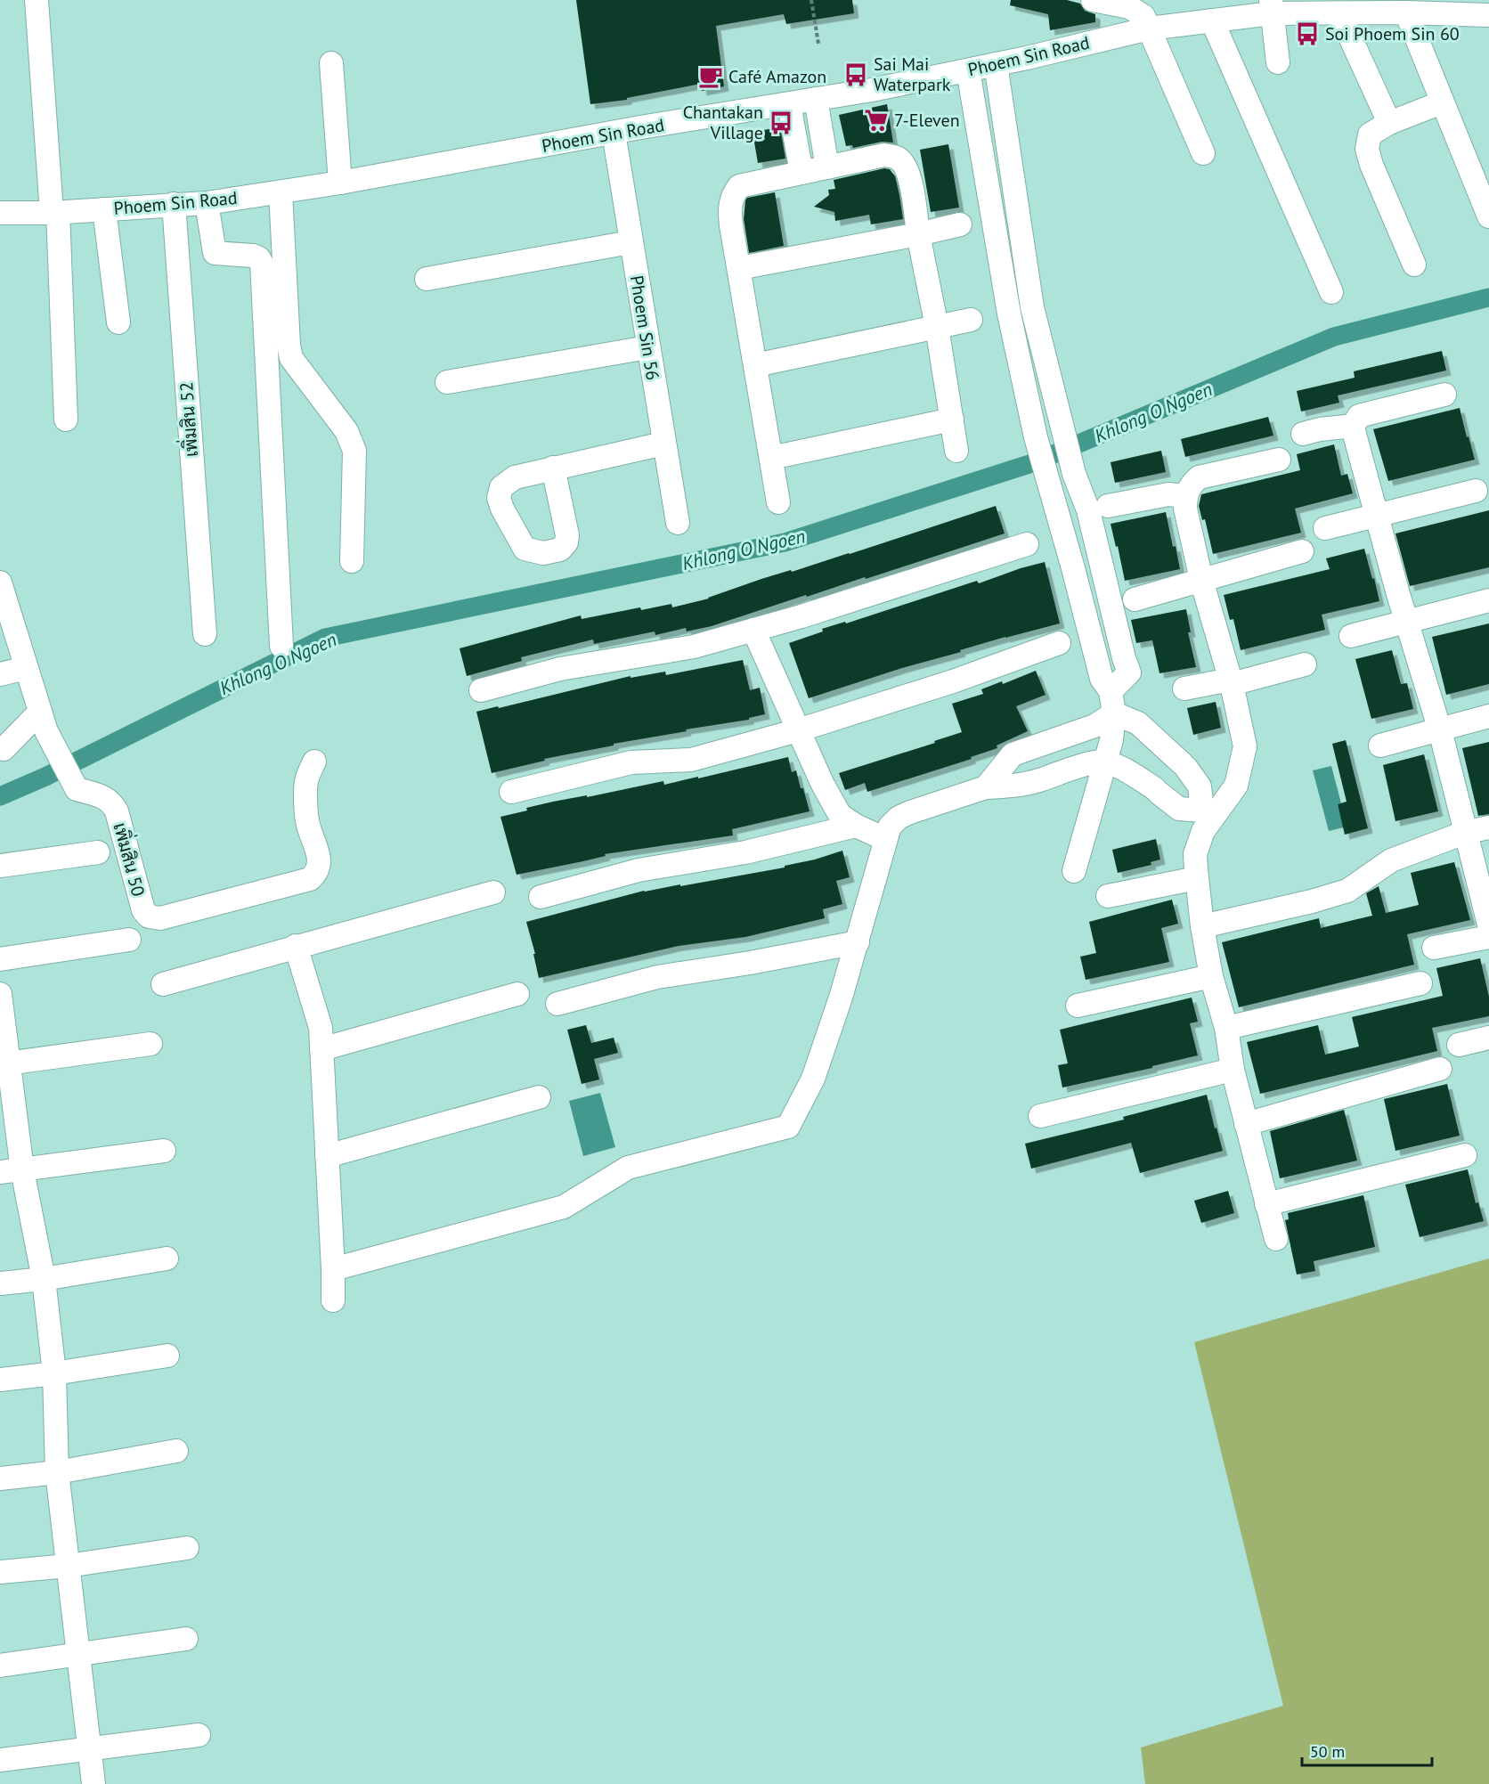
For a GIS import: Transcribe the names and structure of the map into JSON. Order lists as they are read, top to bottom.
{
  "streets": {
    "street": [
      "Phoem Sin Road",
      "Phoem Sin 56",
      "เพิ่มสิน 52",
      "เพิ่มสิน 50"
    ]
  },
  "crossings": [
    ["Phoem Sin Road", "Phoem Sin 56"],
    ["Phoem Sin Road", "เพิ่มสิน 52"]
  ],
  "water": ["Khlong O Ngoen"],
  "places": {
    "bus stop": ["Soi Phoem Sin 60", "Sai Mai Waterpark", "Chantakan Village"],
    "cafe": ["Café Amazon"],
    "supermarket": ["7-Eleven"]
  },
  "scale_bar": "50 m"
}
